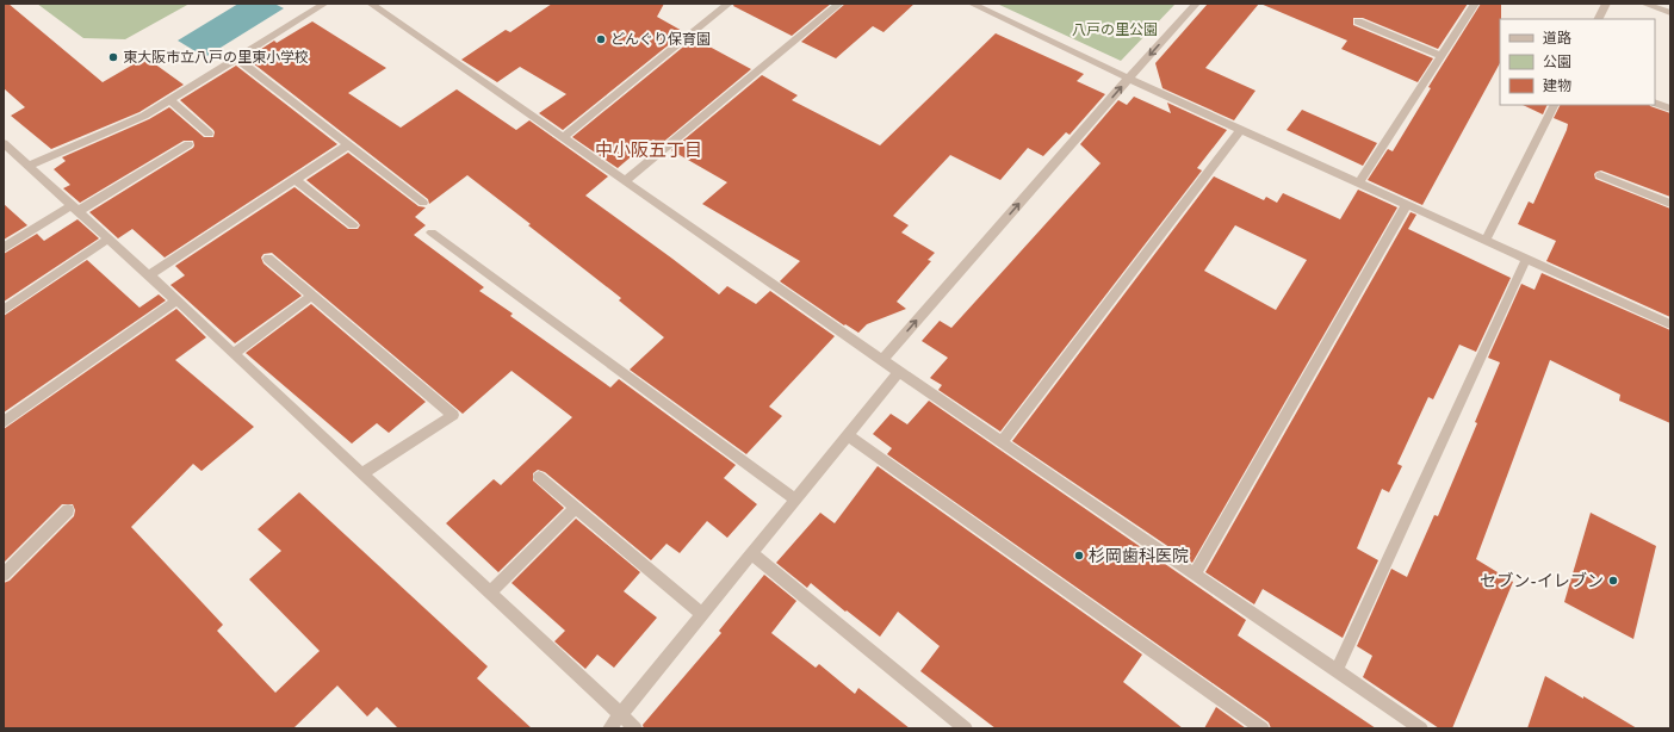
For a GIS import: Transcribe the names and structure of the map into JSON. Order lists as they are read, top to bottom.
{
  "districts": ["中小阪五丁目"],
  "parks": ["八戸の里公園"],
  "places": [
    "どんぐり保育園",
    "東大阪市立八戸の里東小学校",
    "杉岡歯科医院",
    "セブン-イレブン"
  ],
  "legend": ["道路", "公園", "建物"]
}
